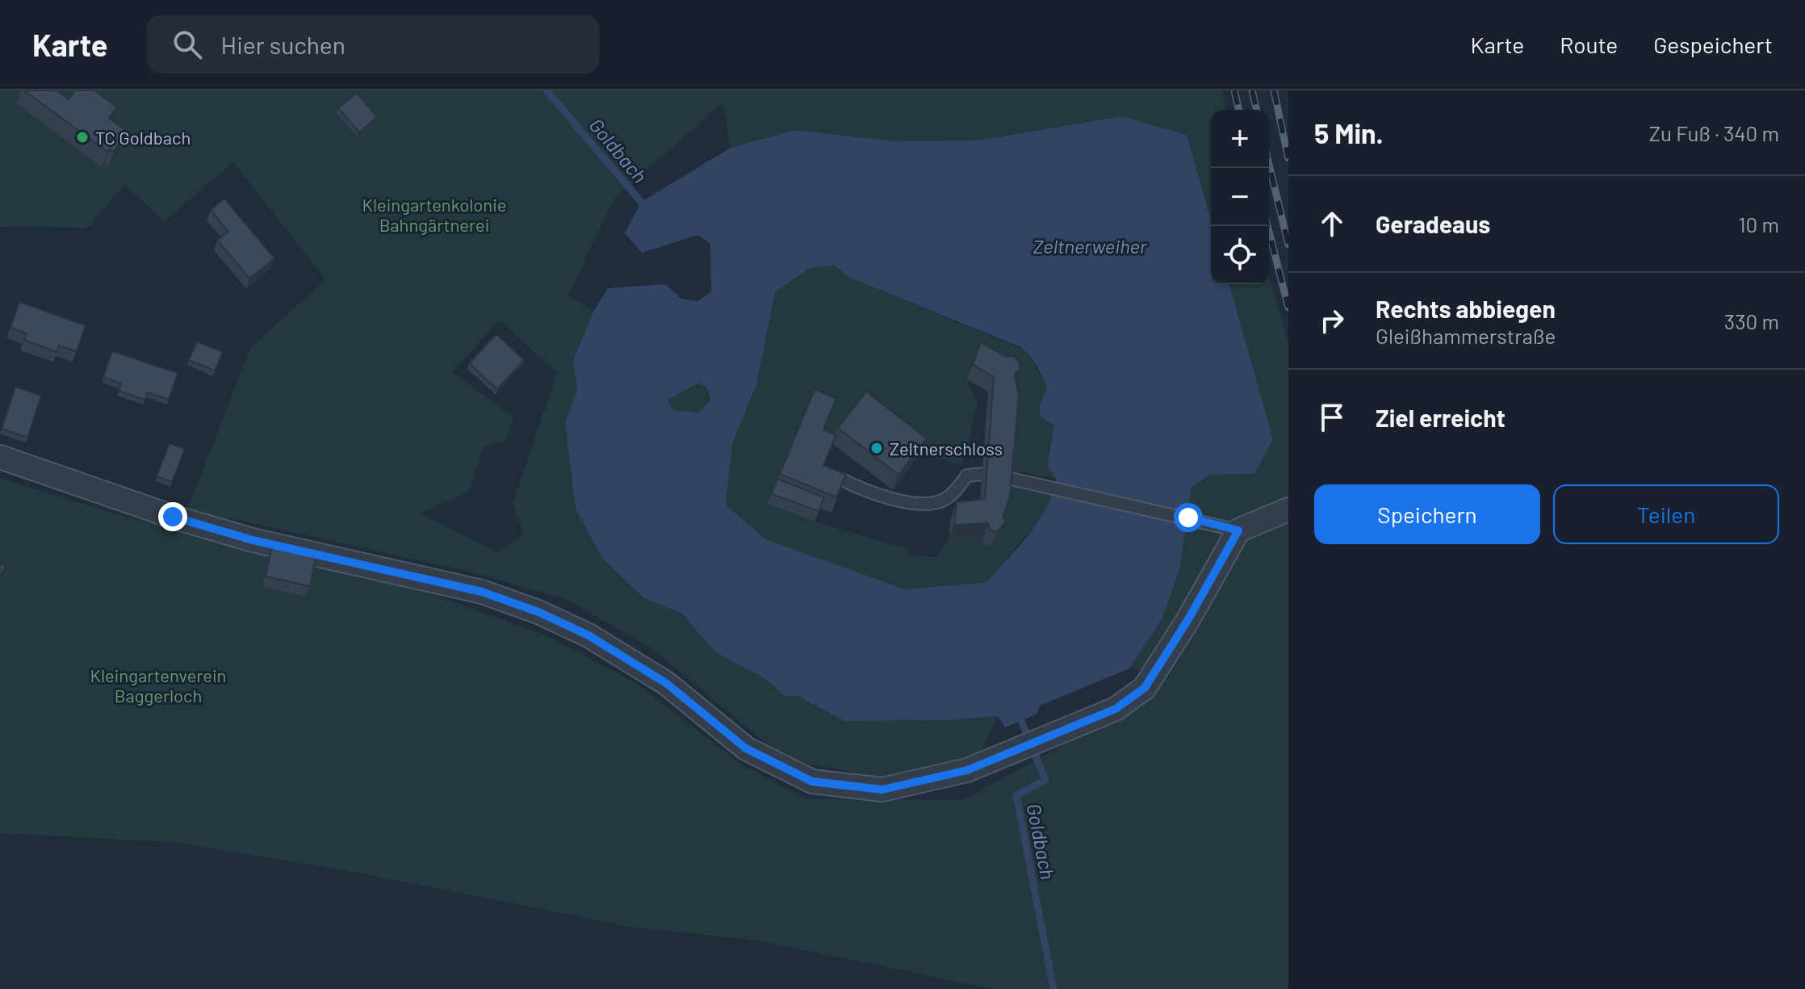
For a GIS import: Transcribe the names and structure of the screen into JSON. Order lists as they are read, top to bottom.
{
  "water": ["Goldbach", "Zeltnerweiher"],
  "parks": ["Kleingartenkolonie Bahngärtnerei", "Kleingartenverein Baggerloch"],
  "places": ["TC Goldbach", "Zeltnerschloss"],
  "page": {
    "header": "Karte",
    "search": "Hier suchen",
    "nav": ["Karte", "Route", "Gespeichert"],
    "heading": ["5 Min.", "Zu Fuß · 340 m"],
    "map_buttons": ["+", "−"],
    "list": [
      ["Geradeaus", "10 m"],
      ["Rechts abbiegen", "Gleißhammerstraße", "330 m"],
      "Ziel erreicht"
    ],
    "buttons": ["Speichern", "Teilen"]
  }
}
